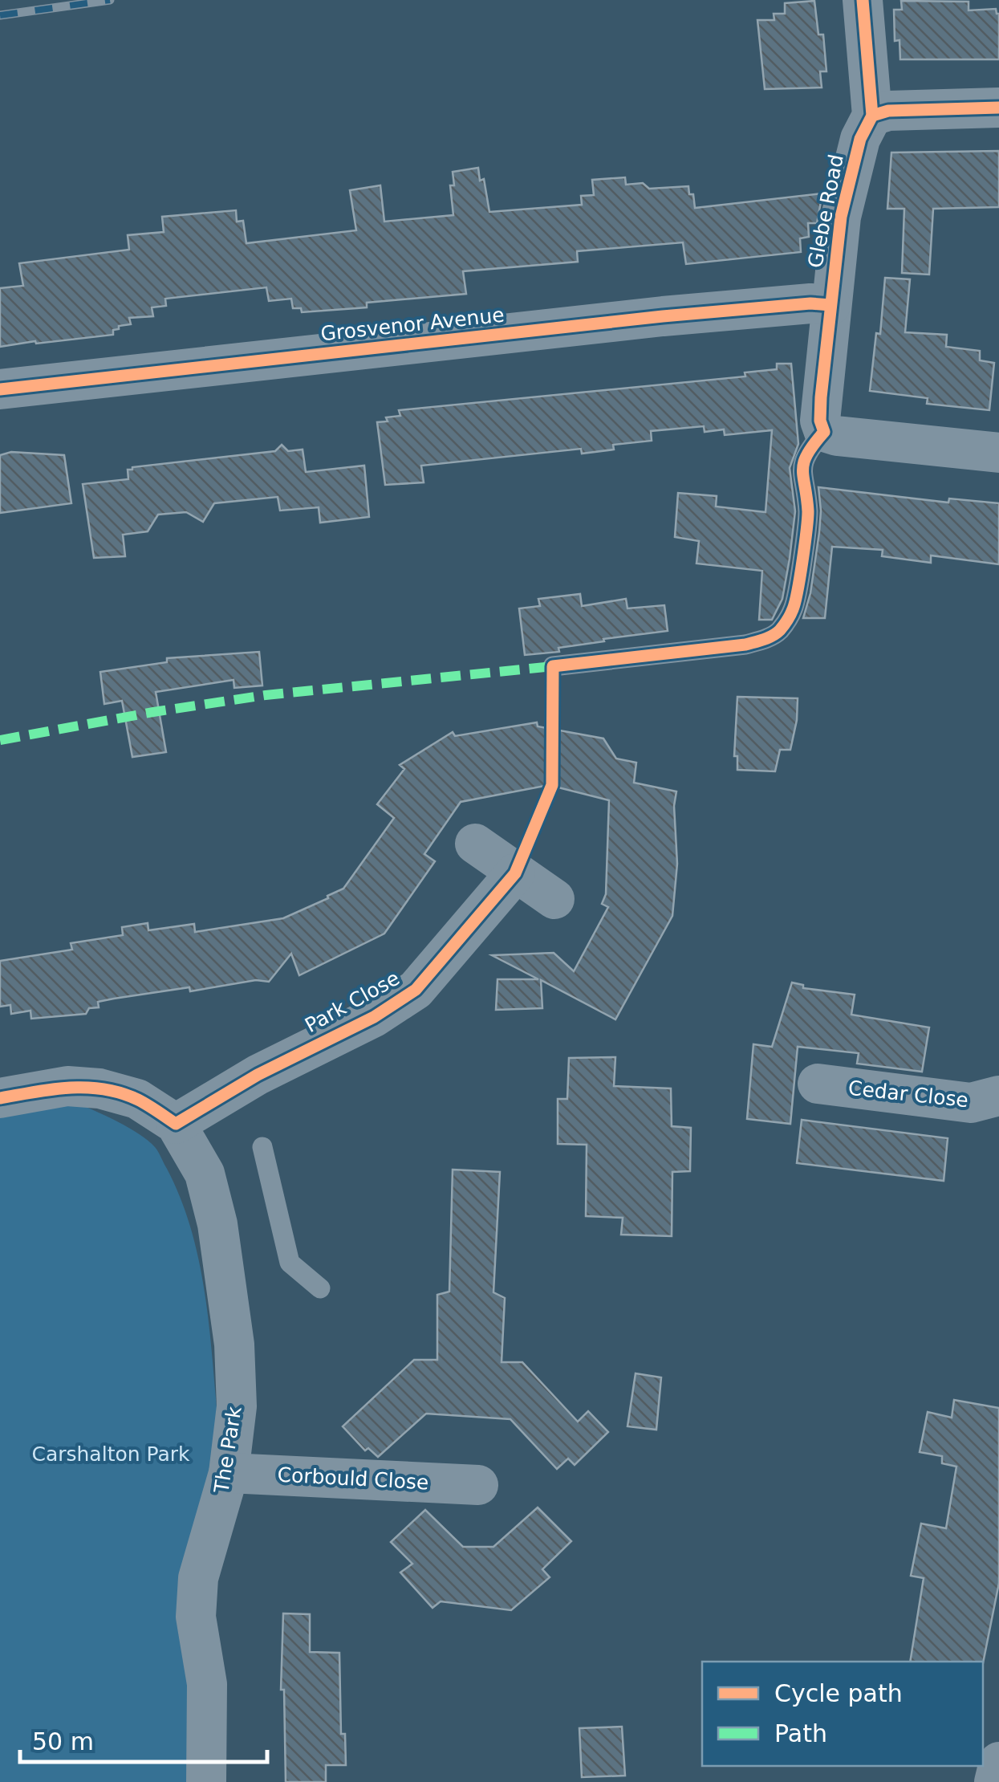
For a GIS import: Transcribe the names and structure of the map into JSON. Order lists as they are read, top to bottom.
{
  "streets": {
    "street": [
      "Glebe Road",
      "Grosvenor Avenue",
      "Park Close",
      "Cedar Close",
      "The Park",
      "Corbould Close"
    ]
  },
  "crossings": [
    ["Glebe Road", "Grosvenor Avenue"],
    ["Park Close", "The Park"],
    ["The Park", "Corbould Close"]
  ],
  "parks": ["Carshalton Park"],
  "legend": ["Cycle path", "Path"],
  "scale_bar": "50 m"
}
